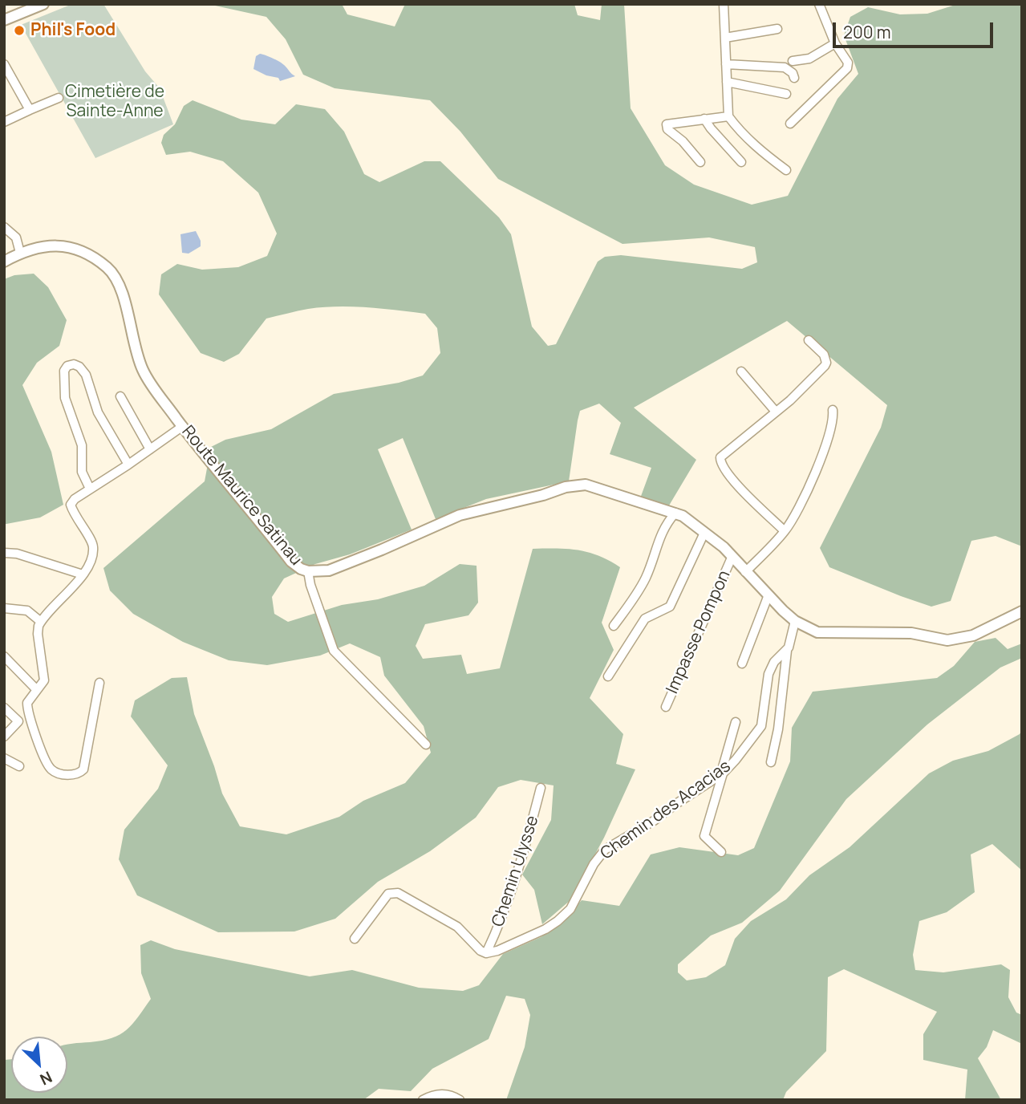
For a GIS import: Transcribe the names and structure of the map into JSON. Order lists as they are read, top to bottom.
{
  "streets": {
    "main road": ["Route Maurice Satinau"],
    "street": ["Impasse Pompon", "Chemin des Acacias", "Chemin Ulysse"]
  },
  "crossings": [
    ["Route Maurice Satinau", "Impasse Pompon"],
    ["Route Maurice Satinau", "Chemin des Acacias"],
    ["Chemin des Acacias", "Chemin Ulysse"]
  ],
  "parks": ["Cimetière de Sainte-Anne"],
  "places": ["Phil's Food"],
  "scale_bar": "200 m",
  "north": "bottom right"
}
